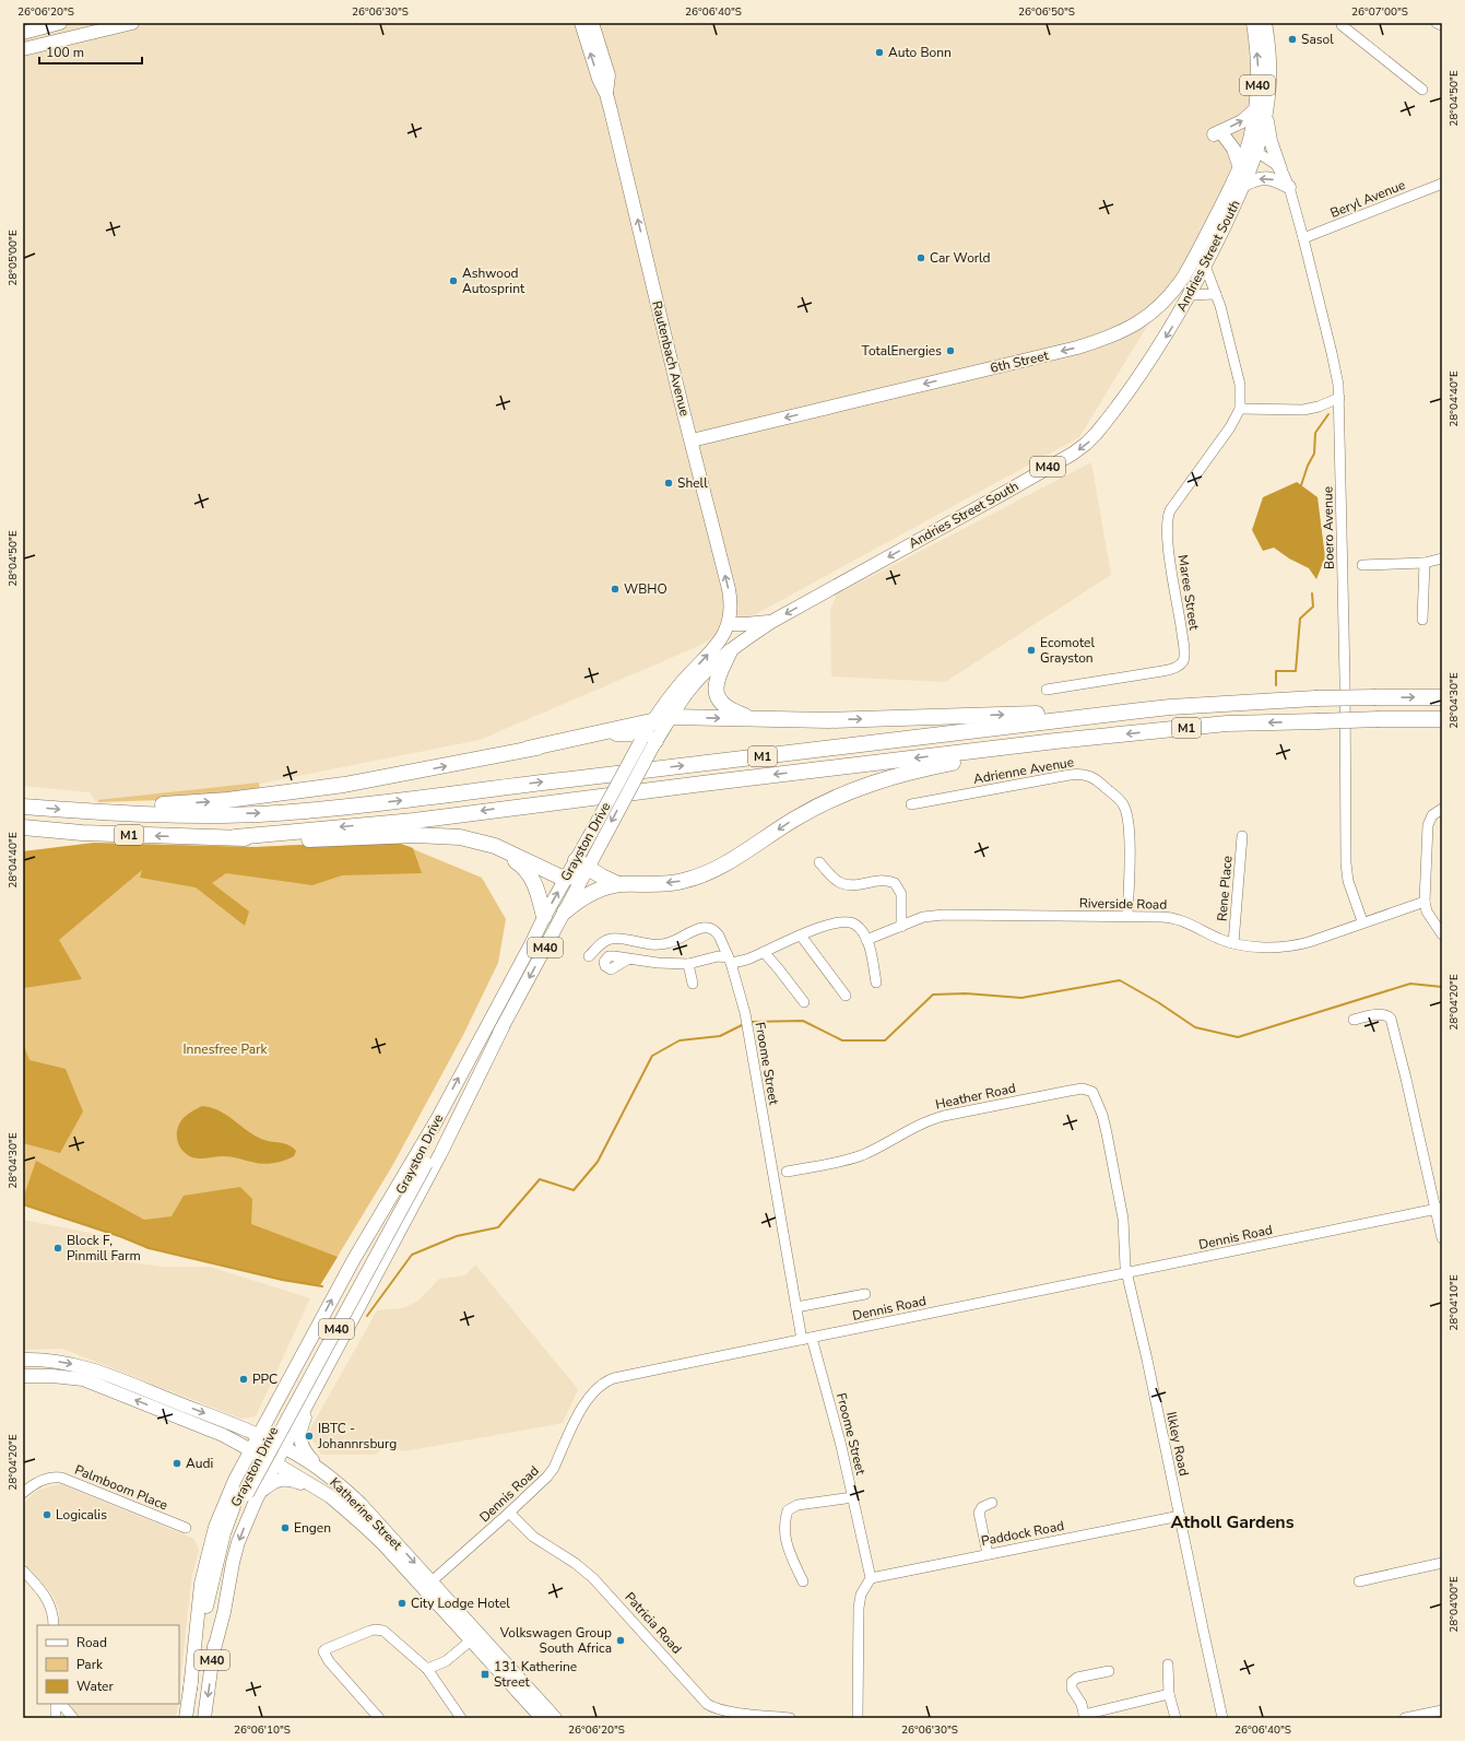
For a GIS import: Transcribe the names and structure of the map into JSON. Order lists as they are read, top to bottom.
{
  "streets": {
    "highway": ["M1"],
    "main road": [
      "M40",
      "Andries Street South",
      "Rautenbach Avenue",
      "6th Street",
      "Grayston Drive",
      "Katherine Street"
    ],
    "street": [
      "Beryl Avenue",
      "Boero Avenue",
      "Maree Street",
      "Adrienne Avenue",
      "Rene Place",
      "Riverside Road",
      "Froome Street",
      "Heather Road",
      "Dennis Road",
      "Ilkley Road",
      "Palmboom Place",
      "Paddock Road",
      "Patricia Road"
    ]
  },
  "crossings": [
    ["M40", "Andries Street South"],
    ["M40", "6th Street"],
    ["M40", "Boero Avenue"],
    ["Beryl Avenue", "Boero Avenue"],
    ["Andries Street South", "6th Street"],
    ["Andries Street South", "Boero Avenue"],
    ["Andries Street South", "Grayston Drive"],
    ["Rautenbach Avenue", "6th Street"],
    ["Rautenbach Avenue", "Grayston Drive"],
    ["6th Street", "Boero Avenue"],
    ["Boero Avenue", "Riverside Road"],
    ["Adrienne Avenue", "Riverside Road"],
    ["Rene Place", "Riverside Road"],
    ["Froome Street", "Dennis Road"],
    ["Froome Street", "Paddock Road"],
    ["Heather Road", "Ilkley Road"],
    ["Dennis Road", "Ilkley Road"],
    ["Dennis Road", "Katherine Street"],
    ["Dennis Road", "Patricia Road"],
    ["Ilkley Road", "Paddock Road"]
  ],
  "one_way": ["Andries Street South", "Rautenbach Avenue", "6th Street"],
  "districts": ["Atholl Gardens"],
  "parks": ["Innesfree Park"],
  "places": {
    "other": [
      "Sasol",
      "Auto Bonn",
      "Car World",
      "Ashwood Autosprint",
      "TotalEnergies",
      "Shell",
      "WBHO",
      "Ecomotel Grayston",
      "Block F, Pinmill Farm",
      "PPC",
      "IBTC - Johannrsburg",
      "Audi",
      "Logicalis",
      "Engen",
      "City Lodge Hotel",
      "Volkswagen Group South Africa"
    ],
    "transit": ["131 Katherine Street"]
  },
  "legend": ["Road", "Park", "Water"],
  "scale_bar": "100 m",
  "coordinates": [
    "26°06'20\"S",
    "26°06'30\"S",
    "26°06'40\"S",
    "26°06'50\"S",
    "26°07'00\"S",
    "28°04'50\"E",
    "28°05'00\"E",
    "28°04'40\"E",
    "28°04'30\"E",
    "28°04'20\"E",
    "28°04'10\"E",
    "28°04'00\"E",
    "26°06'10\"S"
  ]
}
